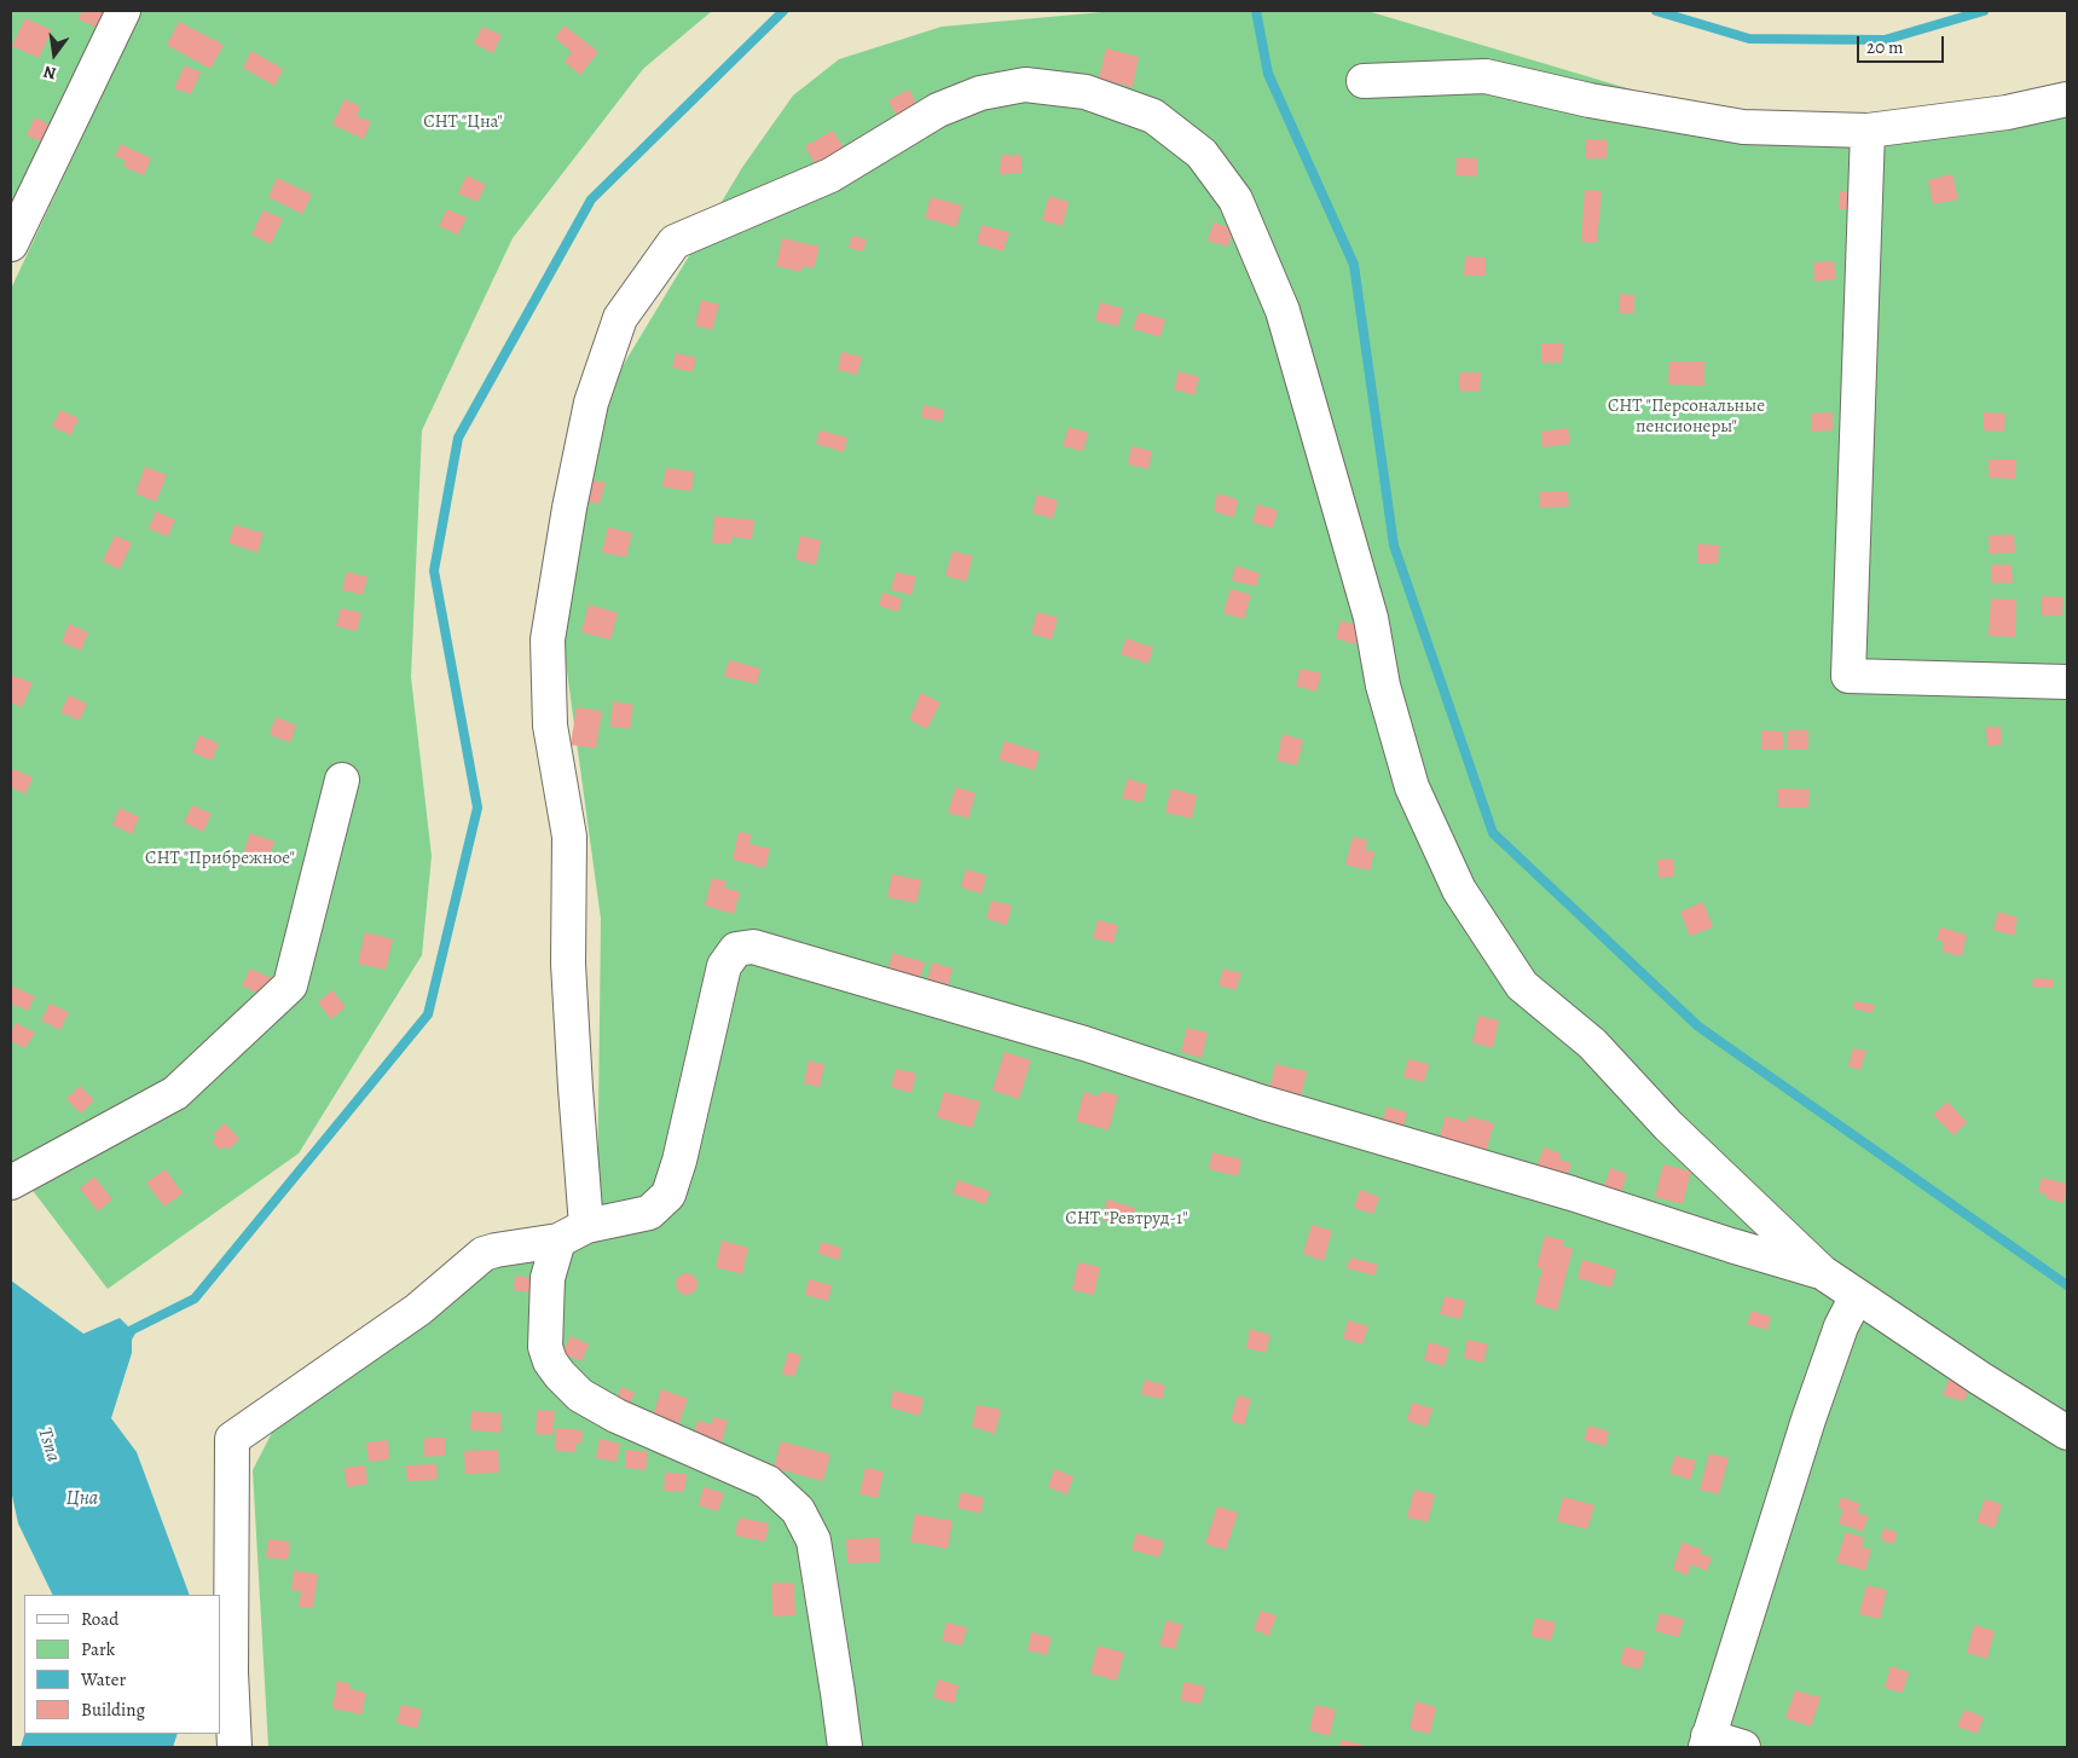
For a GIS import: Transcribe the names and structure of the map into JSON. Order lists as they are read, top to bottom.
{
  "water": ["Tsna", "Цна"],
  "parks": [
    "СНТ \"Цна\"",
    "СНТ \"Персональные пенсионеры\"",
    "СНТ \"Прибрежное\"",
    "СНТ \"Ревтруд-1\""
  ],
  "legend": [
    "Road",
    "Park",
    "Water",
    "Building"
  ],
  "scale_bar": "20 m",
  "north": "bottom"
}
